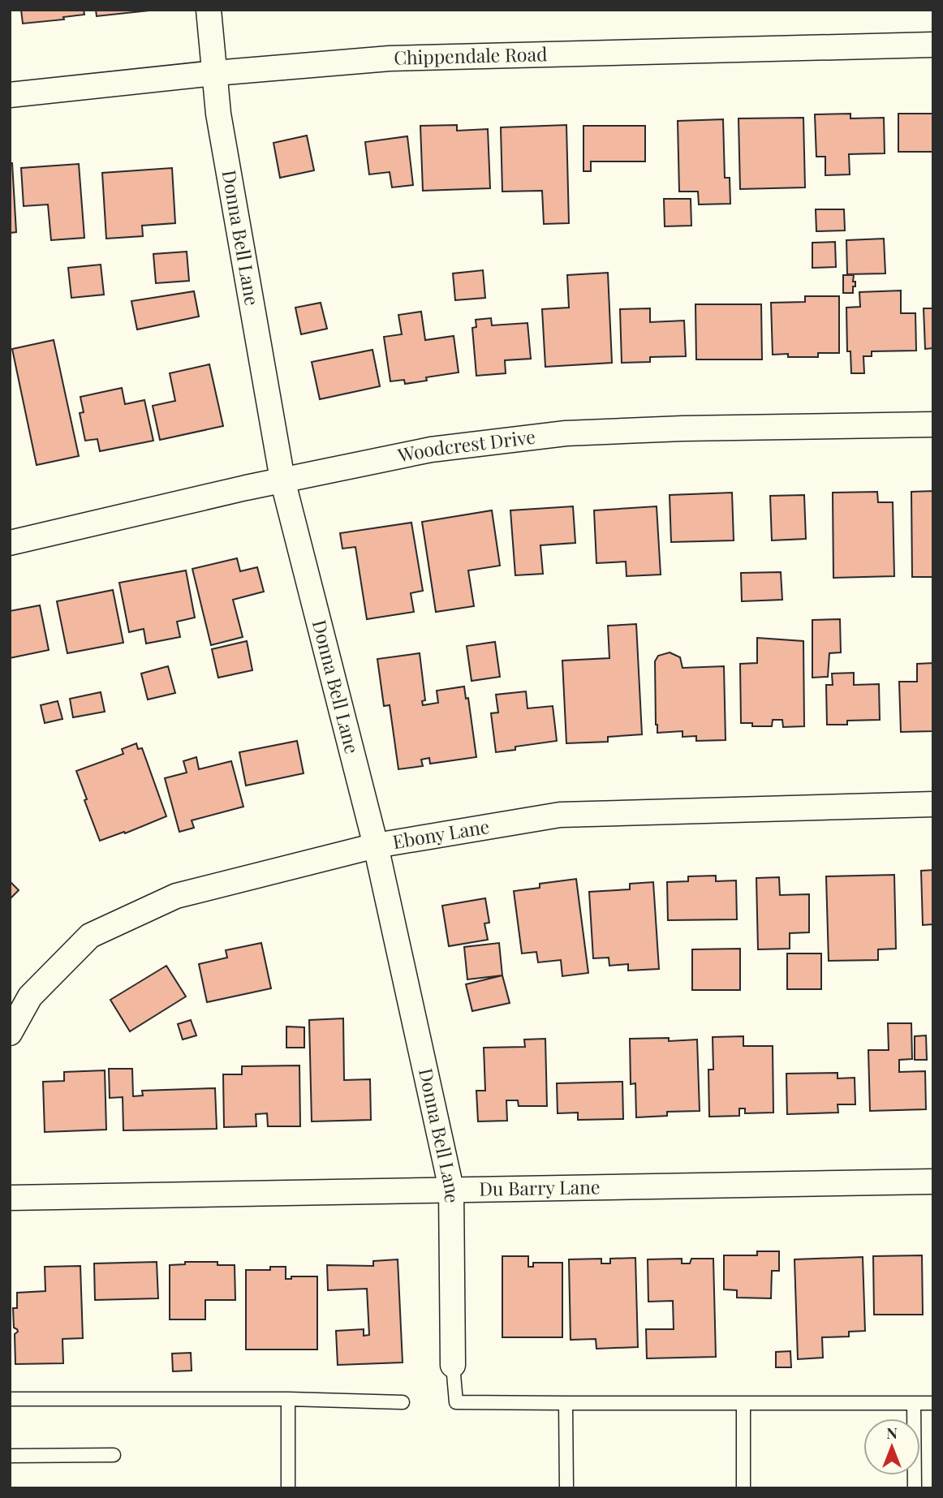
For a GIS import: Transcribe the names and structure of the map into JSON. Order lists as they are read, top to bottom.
{
  "streets": {
    "street": [
      "Chippendale Road",
      "Donna Bell Lane",
      "Woodcrest Drive",
      "Ebony Lane",
      "Du Barry Lane"
    ]
  },
  "crossings": [
    ["Chippendale Road", "Donna Bell Lane"],
    ["Donna Bell Lane", "Woodcrest Drive"],
    ["Donna Bell Lane", "Ebony Lane"],
    ["Donna Bell Lane", "Du Barry Lane"]
  ],
  "north": "top"
}
